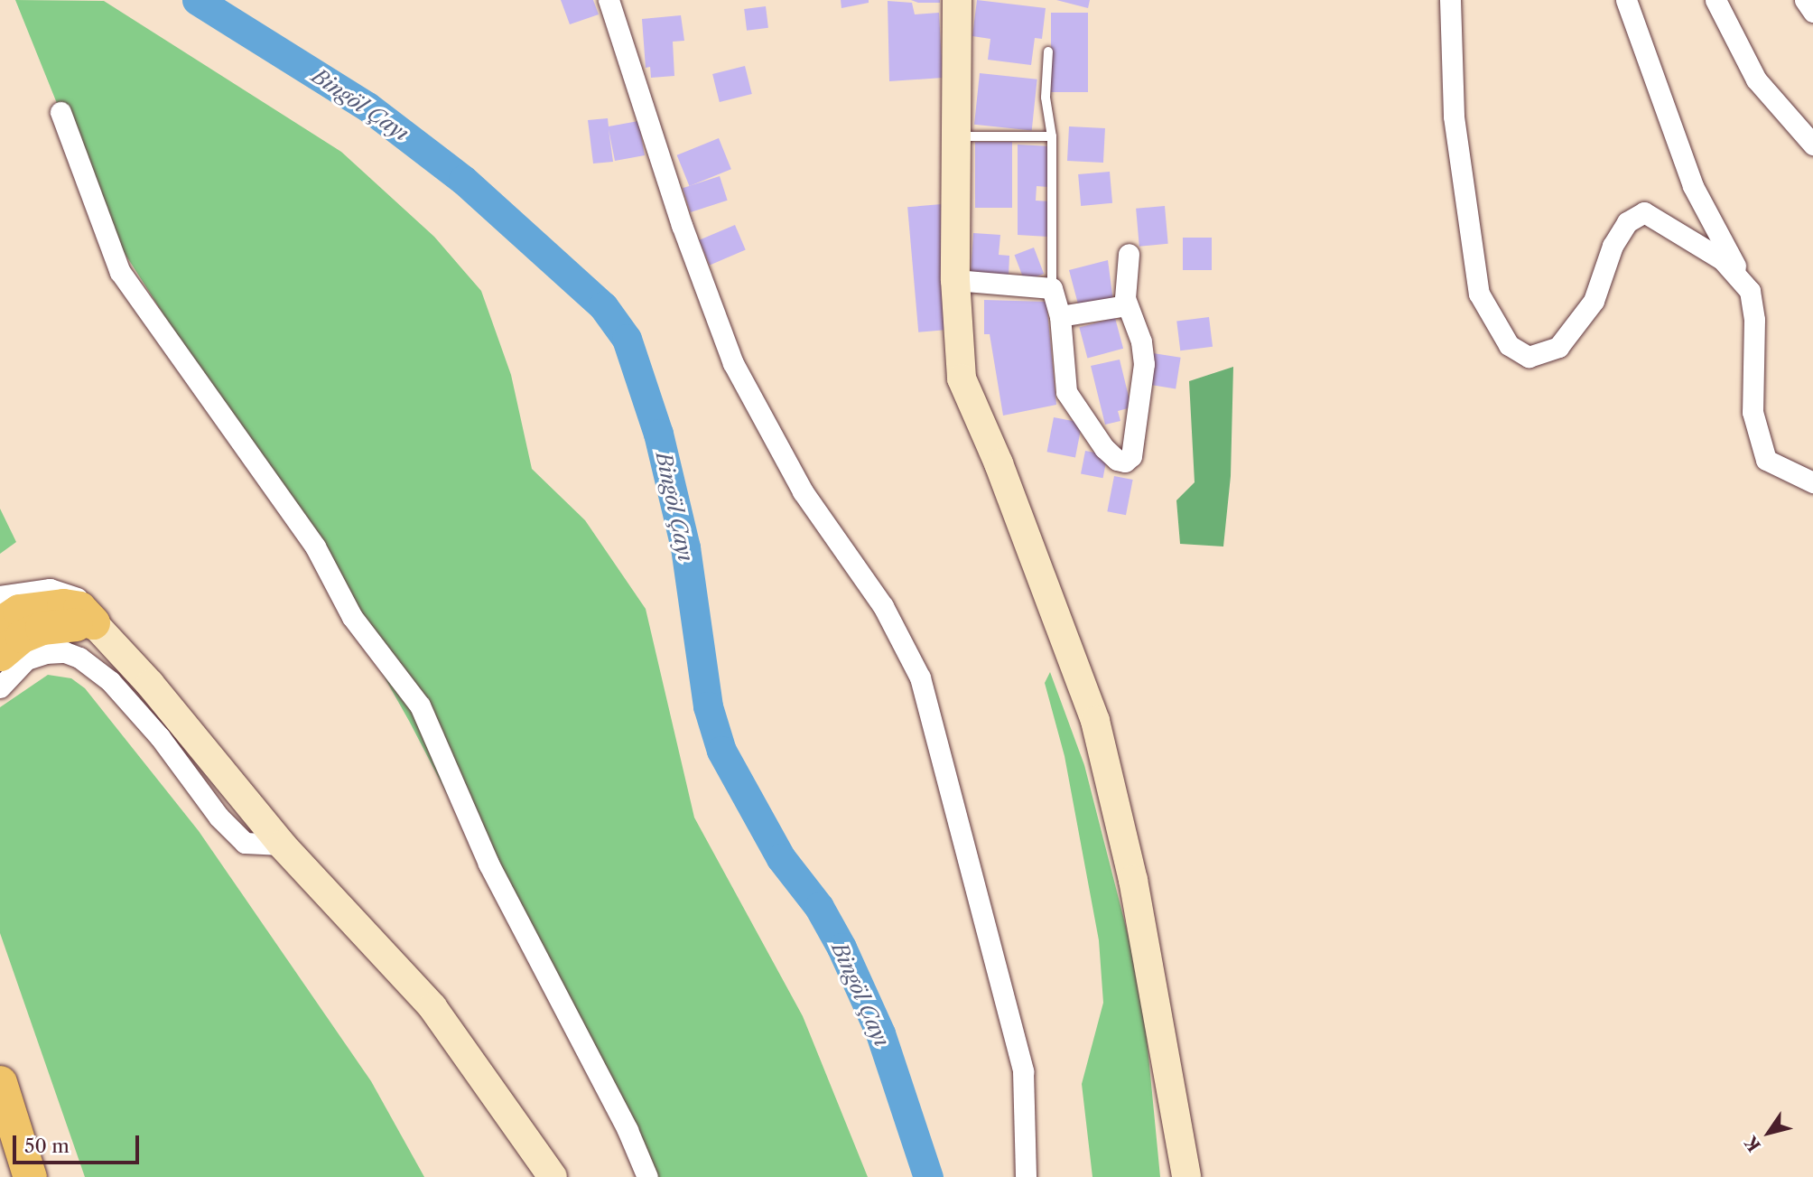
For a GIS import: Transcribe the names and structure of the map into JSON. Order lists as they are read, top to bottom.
{
  "water": ["Bingöl Çayı"],
  "scale_bar": "50 m",
  "north": "bottom left"
}
